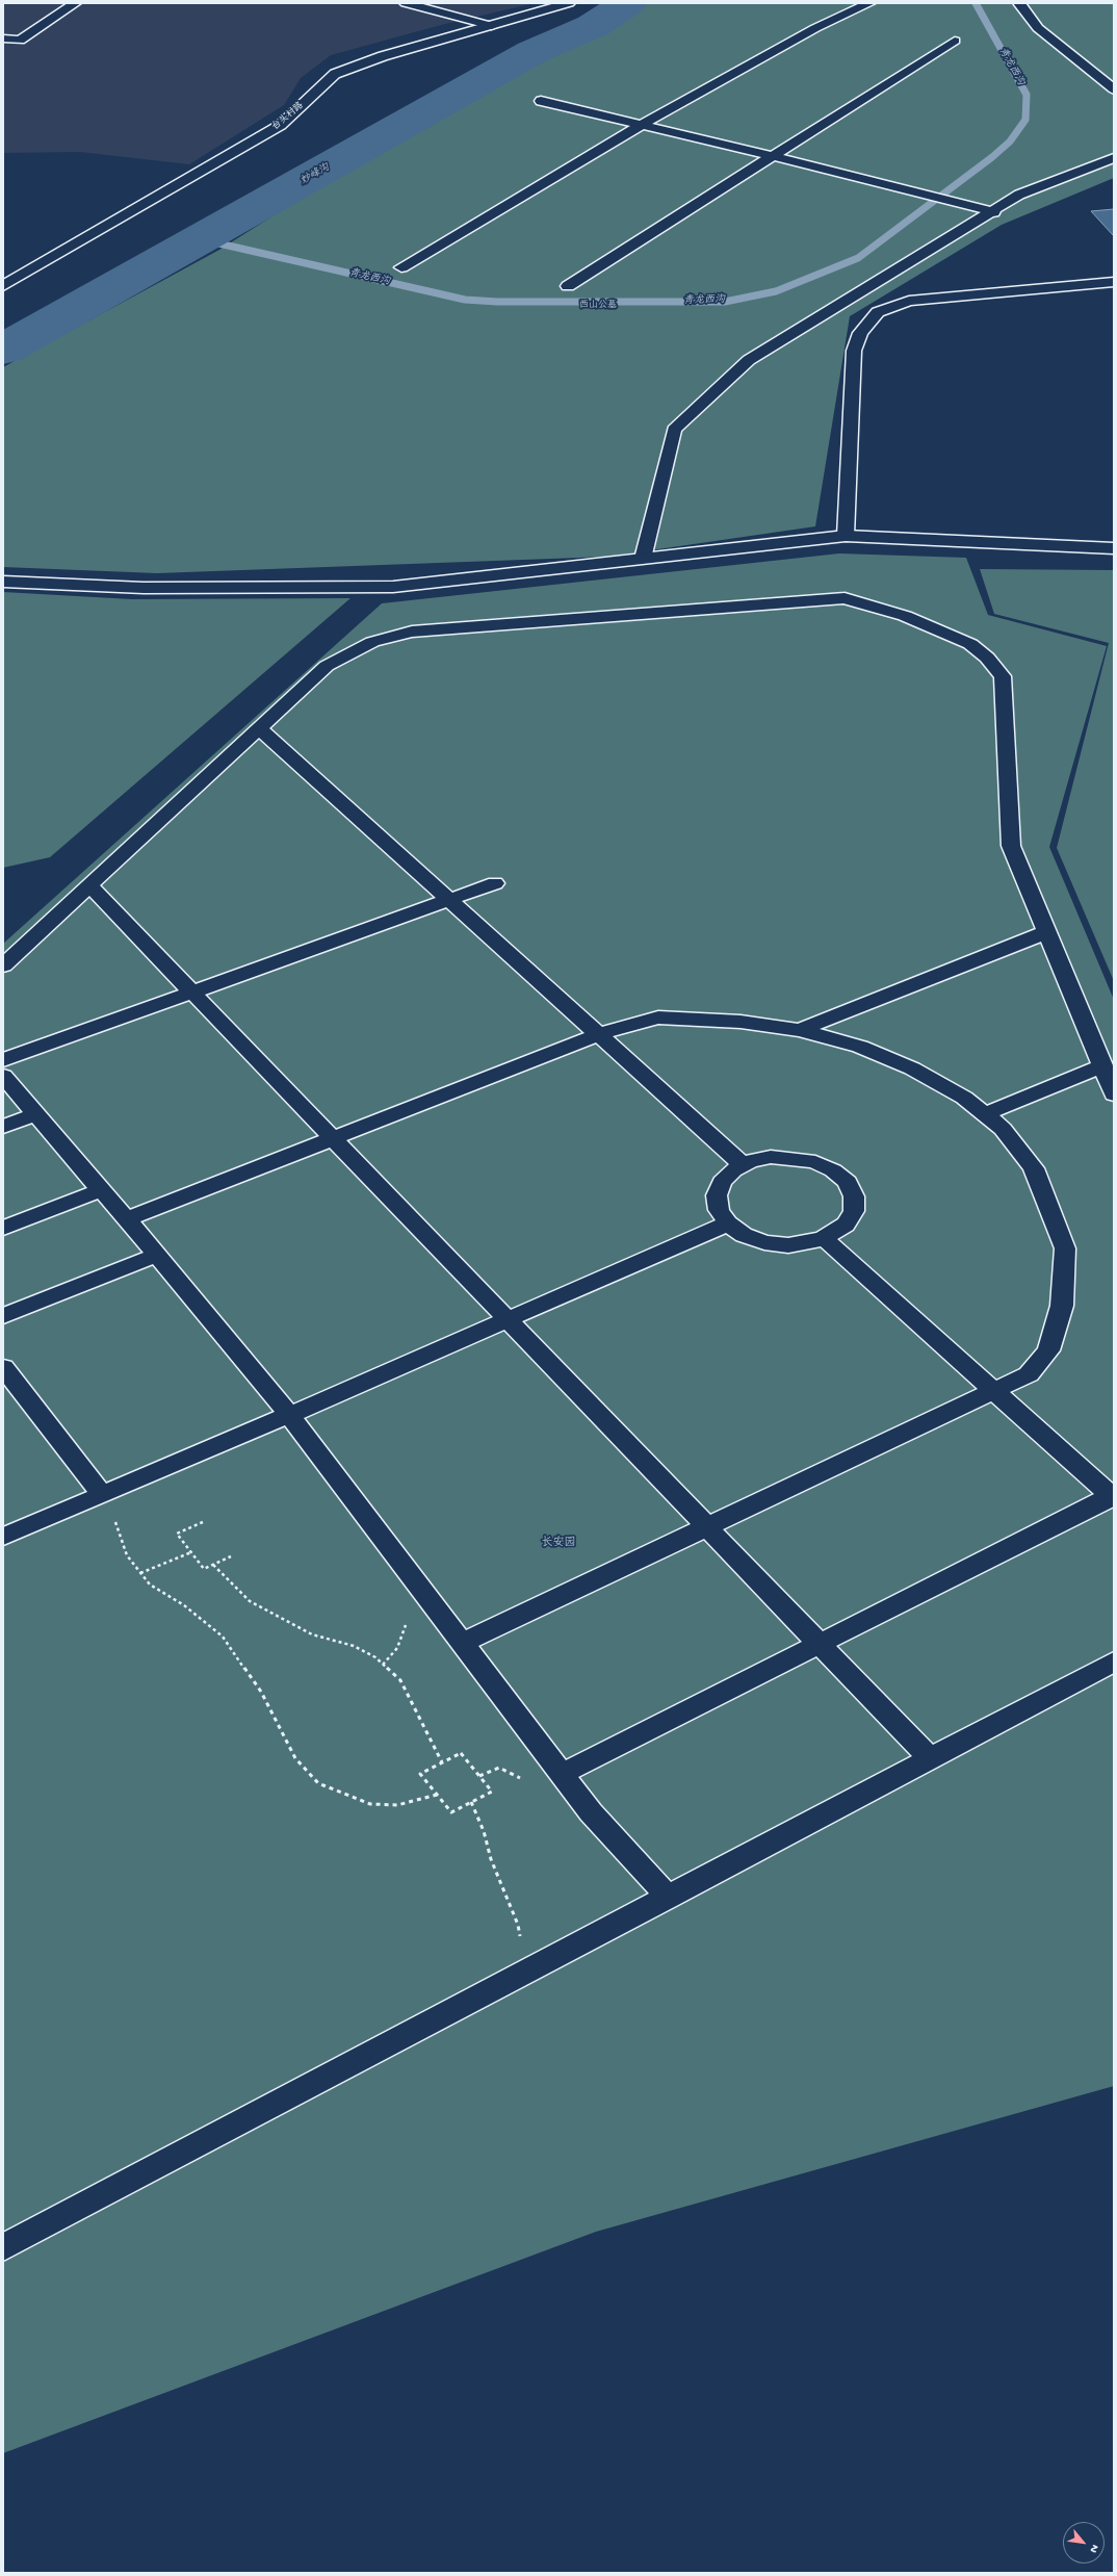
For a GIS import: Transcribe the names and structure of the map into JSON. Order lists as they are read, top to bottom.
{
  "streets": {
    "street": ["台头村路"]
  },
  "water": ["青龙西沟", "妙峰沟"],
  "parks": ["西山公墓", "长安园"],
  "north": "bottom right"
}
